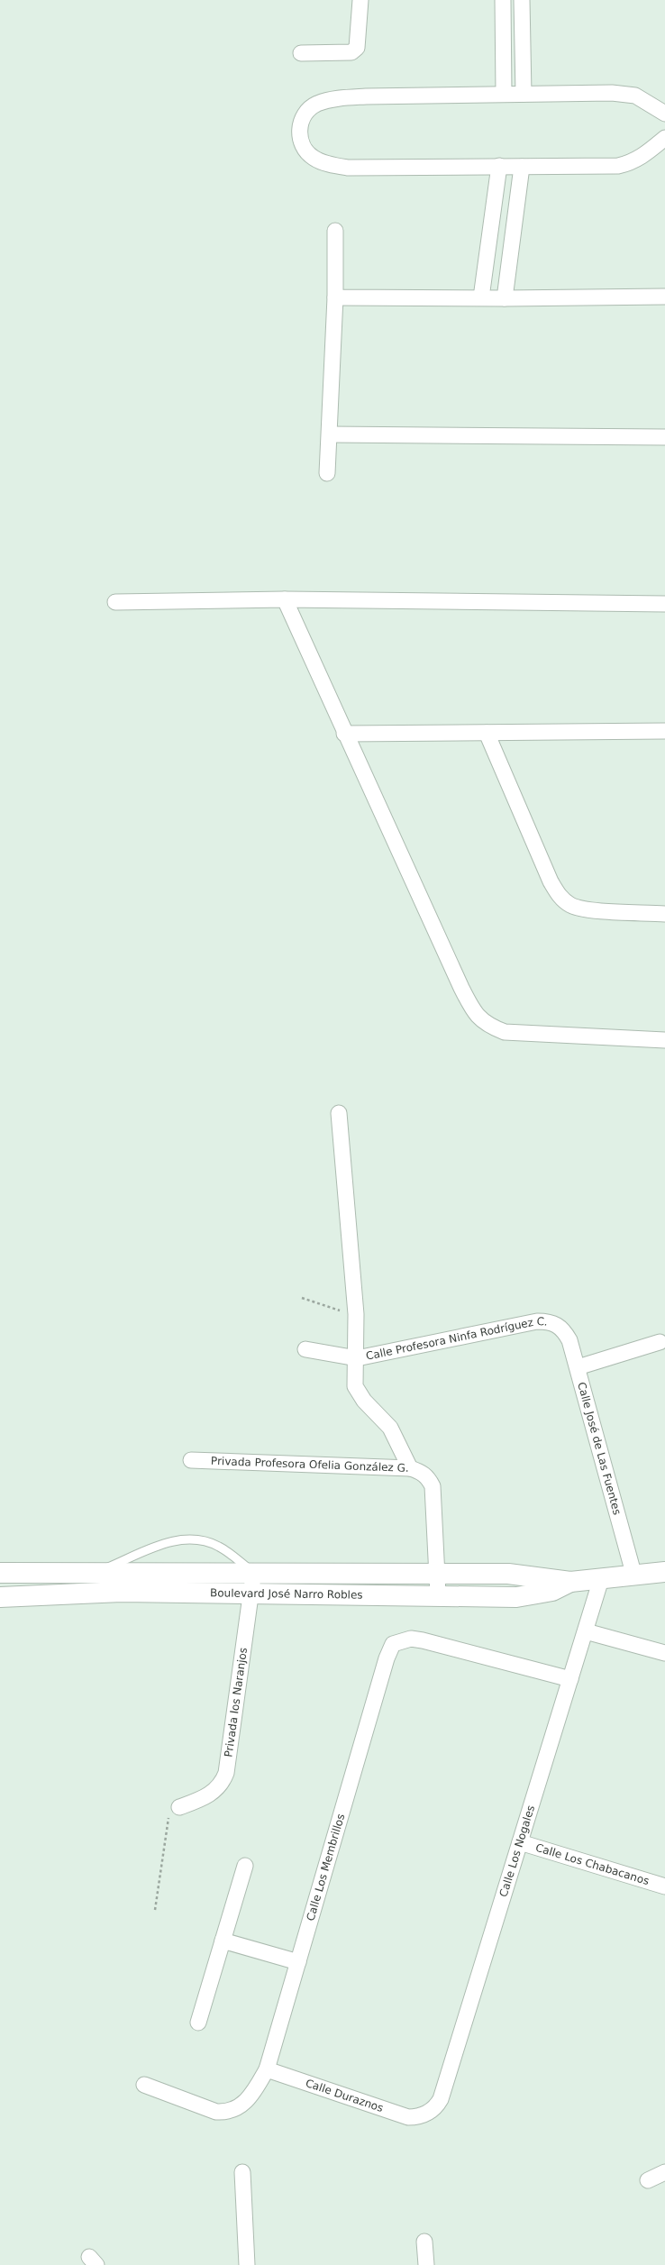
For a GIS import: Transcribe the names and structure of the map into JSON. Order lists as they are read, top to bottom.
{
  "streets": {
    "street": [
      "Calle Profesora Ninfa Rodríguez C.",
      "Calle José de Las Fuentes",
      "Privada Profesora Ofelia González G.",
      "Boulevard José Narro Robles",
      "Privada los Naranjos",
      "Calle Los Nogales",
      "Calle Los Chabacanos",
      "Calle Los Membrillos",
      "Calle Duraznos"
    ]
  },
  "crossings": [
    ["Calle Profesora Ninfa Rodríguez C.", "Calle José de Las Fuentes"],
    ["Calle José de Las Fuentes", "Boulevard José Narro Robles"],
    ["Privada Profesora Ofelia González G.", "Boulevard José Narro Robles"],
    ["Boulevard José Narro Robles", "Privada los Naranjos"],
    ["Boulevard José Narro Robles", "Calle Los Nogales"],
    ["Calle Los Nogales", "Calle Los Chabacanos"],
    ["Calle Los Nogales", "Calle Los Membrillos"],
    ["Calle Los Nogales", "Calle Duraznos"],
    ["Calle Los Membrillos", "Calle Duraznos"]
  ]
}
